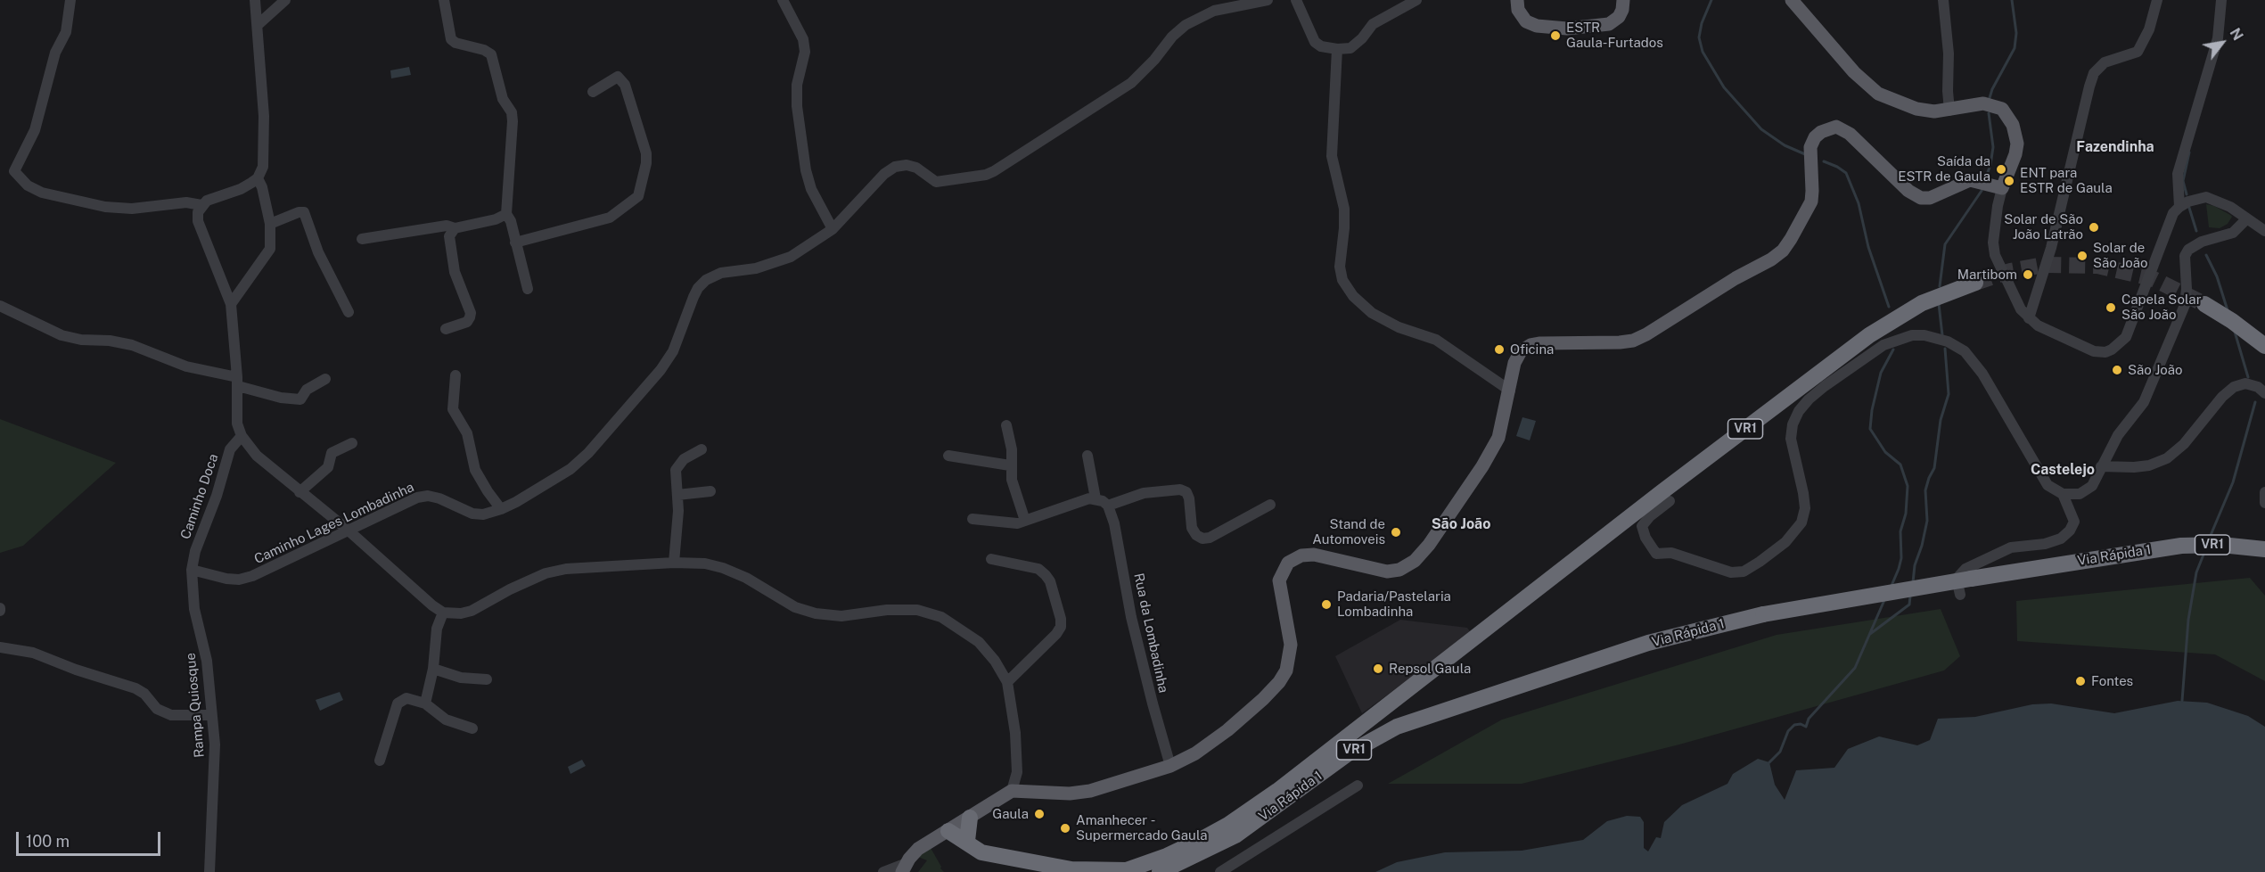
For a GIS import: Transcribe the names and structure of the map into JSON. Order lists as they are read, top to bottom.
{
  "streets": {
    "highway": ["VR1", "Via Rápida 1"],
    "street": [
      "Caminho Doca",
      "Caminho Lages Lombadinha",
      "Rua da Lombadinha",
      "Rampa Quiosque"
    ]
  },
  "crossings": [
    ["Caminho Doca", "Caminho Lages Lombadinha"],
    ["Caminho Doca", "Rampa Quiosque"],
    ["Caminho Lages Lombadinha", "Rampa Quiosque"]
  ],
  "districts": ["Fazendinha", "Castelejo", "São João"],
  "places": [
    "ESTR Gaula-Furtados",
    "Saída da ESTR de Gaula",
    "ENT para ESTR de Gaula",
    "Solar de São João Latrão",
    "Solar de São João",
    "Martibom",
    "Capela Solar São João",
    "Oficina",
    "São João",
    "Stand de Automoveis",
    "Padaria/Pastelaria Lombadinha",
    "Repsol Gaula",
    "Fontes",
    "Gaula",
    "Amanhecer - Supermercado Gaula"
  ],
  "scale_bar": "100 m",
  "north": "top right"
}
